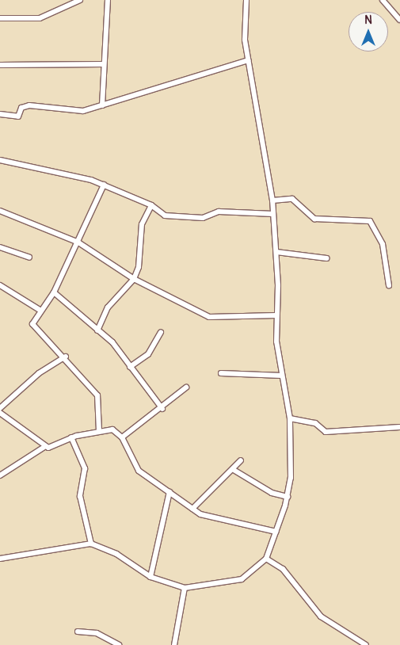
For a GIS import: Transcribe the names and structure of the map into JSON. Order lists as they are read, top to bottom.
{
  "north": "top"
}
